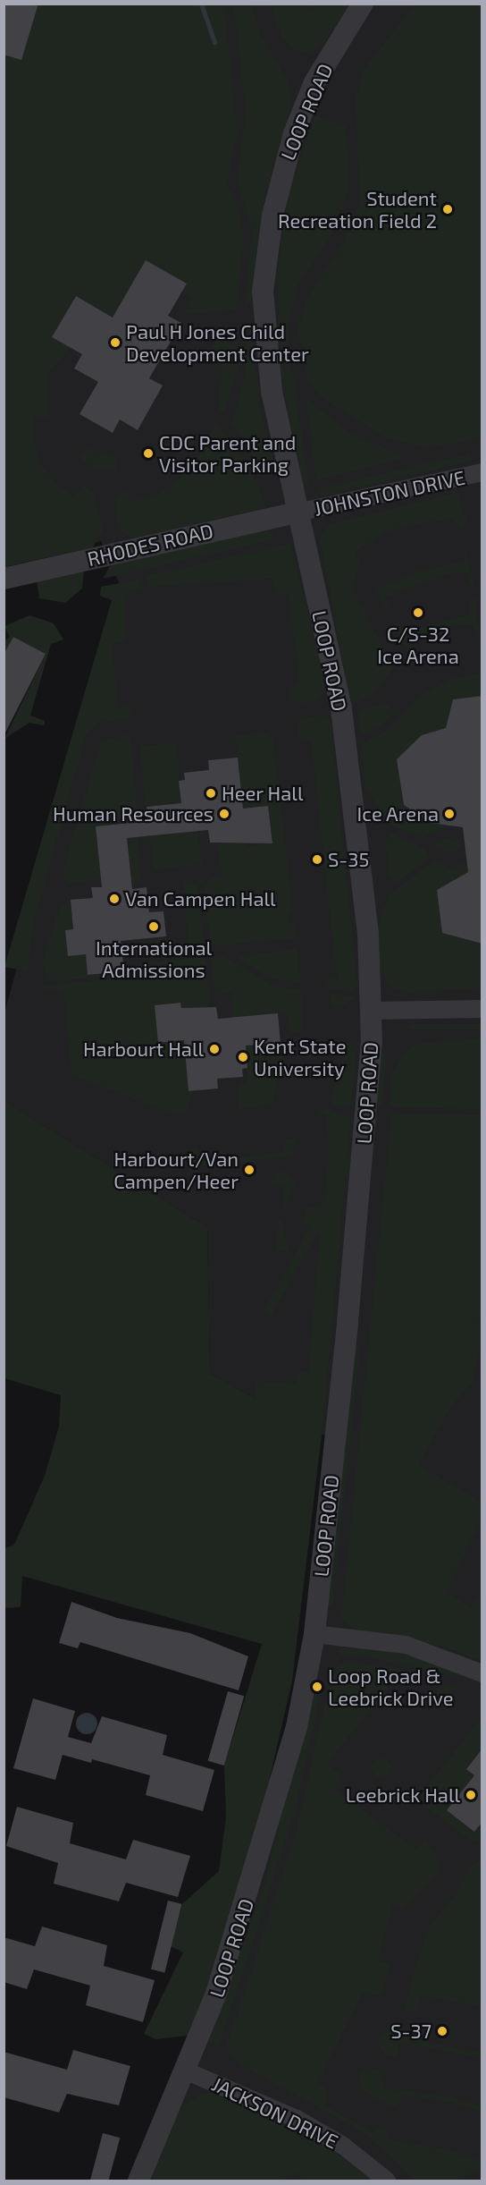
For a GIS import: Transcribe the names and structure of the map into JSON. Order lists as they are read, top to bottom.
{
  "streets": {
    "street": [
      "LOOP ROAD",
      "JOHNSTON DRIVE",
      "RHODES ROAD",
      "JACKSON DRIVE"
    ]
  },
  "crossings": [
    ["LOOP ROAD", "JOHNSTON DRIVE"],
    ["LOOP ROAD", "RHODES ROAD"],
    ["LOOP ROAD", "JACKSON DRIVE"],
    ["JOHNSTON DRIVE", "RHODES ROAD"]
  ],
  "places": [
    "Student Recreation Field 2",
    "Paul H Jones Child Development Center",
    "CDC Parent and Visitor Parking",
    "C/S-32 Ice Arena",
    "Heer Hall",
    "Human Resources",
    "Ice Arena",
    "S-35",
    "Van Campen Hall",
    "International Admissions",
    "Harbourt Hall",
    "Kent State University",
    "Harbourt/Van Campen/Heer",
    "Loop Road & Leebrick Drive",
    "Leebrick Hall",
    "S-37"
  ]
}
